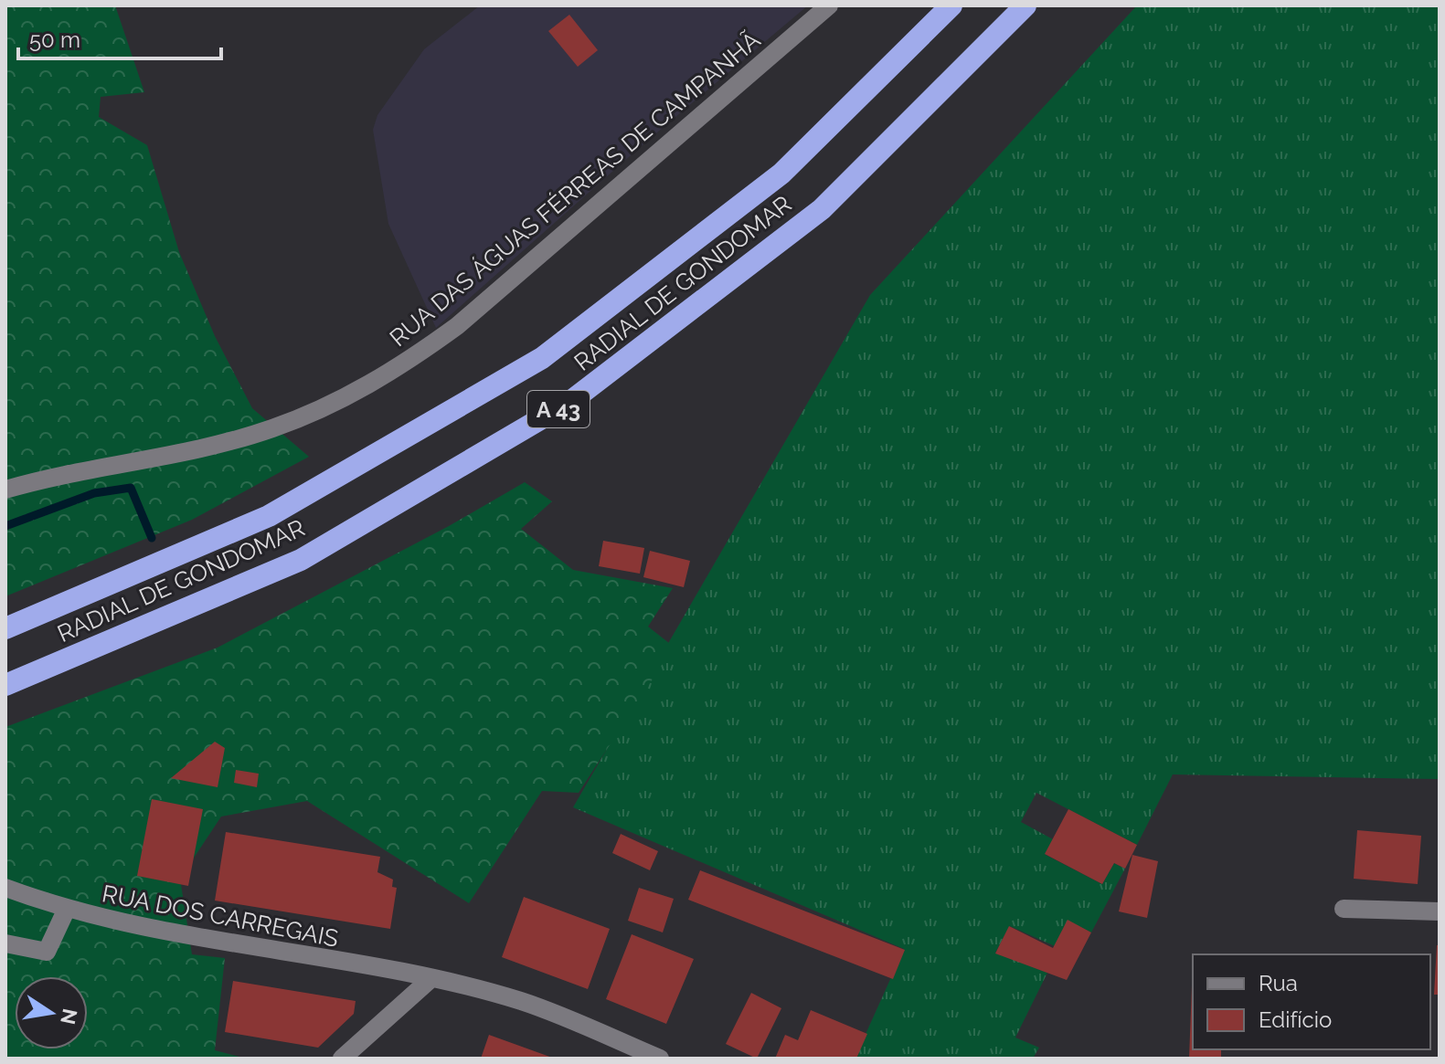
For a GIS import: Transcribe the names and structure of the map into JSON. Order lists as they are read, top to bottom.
{
  "streets": {
    "highway": ["RADIAL DE GONDOMAR", "A 43"],
    "street": ["RUA DAS ÁGUAS FÉRREAS DE CAMPANHÃ", "RUA DOS CARREGAIS"]
  },
  "legend": ["Rua", "Edifício"],
  "scale_bar": "50 m",
  "north": "right"
}
